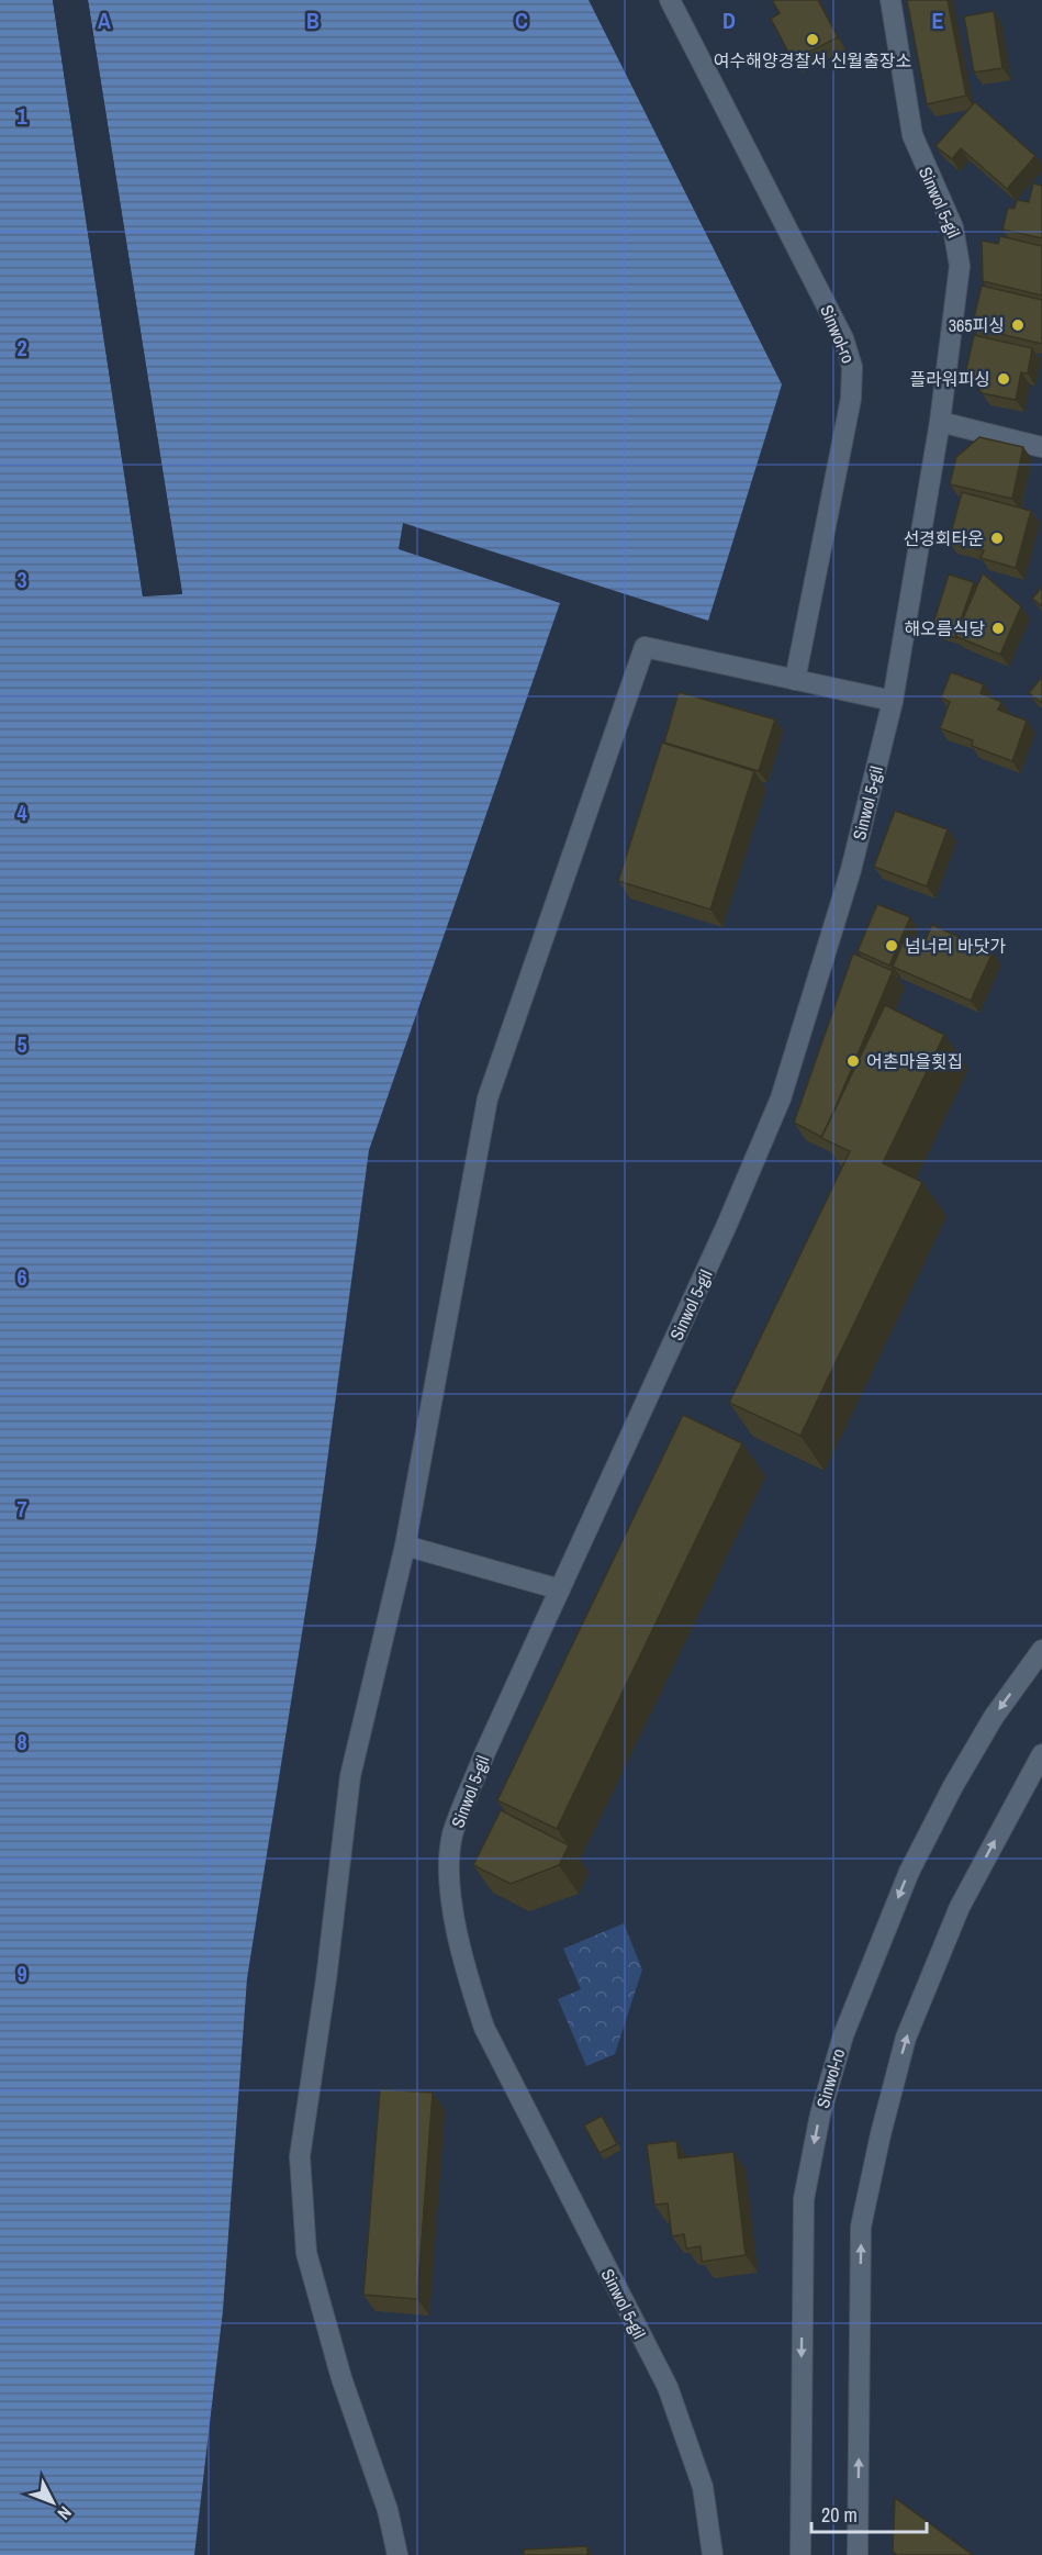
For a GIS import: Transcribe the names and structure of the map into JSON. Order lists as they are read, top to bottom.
{
  "streets": {
    "street": ["Sinwol 5-gil", "Sinwol-ro"]
  },
  "places": [
    "여수해양경찰서 신월출장소",
    "365피싱",
    "플라워피싱",
    "선경회타운",
    "해오름식당",
    "넘너리 바닷가",
    "어촌마을횟집"
  ],
  "scale_bar": "20 m",
  "north": "bottom right",
  "grid": {
    "columns": [
      "A",
      "B",
      "C",
      "D",
      "E"
    ],
    "rows": [
      "1",
      "2",
      "3",
      "4",
      "5",
      "6",
      "7",
      "8",
      "9"
    ]
  }
}
